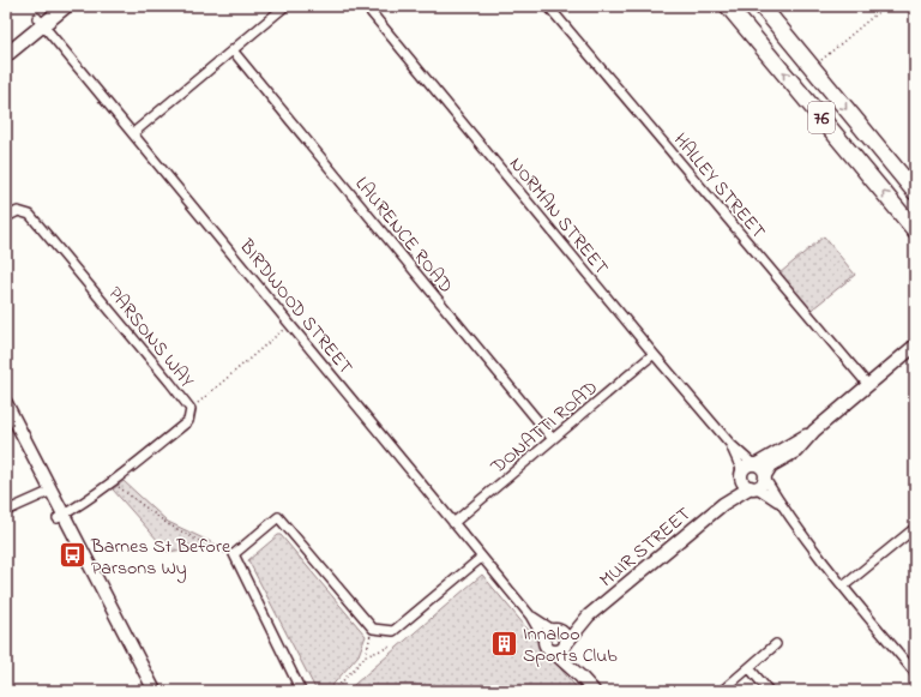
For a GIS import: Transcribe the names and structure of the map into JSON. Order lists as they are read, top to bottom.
{
  "streets": {
    "highway": ["76"],
    "street": [
      "HALLEY STREET",
      "NORMAN STREET",
      "LAURENCE ROAD",
      "BIRDWOOD STREET",
      "PARSONS WAY",
      "DONATTI ROAD",
      "MUIR STREET"
    ]
  },
  "crossings": [
    ["HALLEY STREET", "MUIR STREET"],
    ["NORMAN STREET", "DONATTI ROAD"],
    ["NORMAN STREET", "MUIR STREET"],
    ["LAURENCE ROAD", "DONATTI ROAD"],
    ["BIRDWOOD STREET", "DONATTI ROAD"],
    ["BIRDWOOD STREET", "MUIR STREET"]
  ],
  "places": {
    "bus stop": ["Barnes St Before Parsons Wy"],
    "building": ["Innaloo Sports Club"]
  }
}
